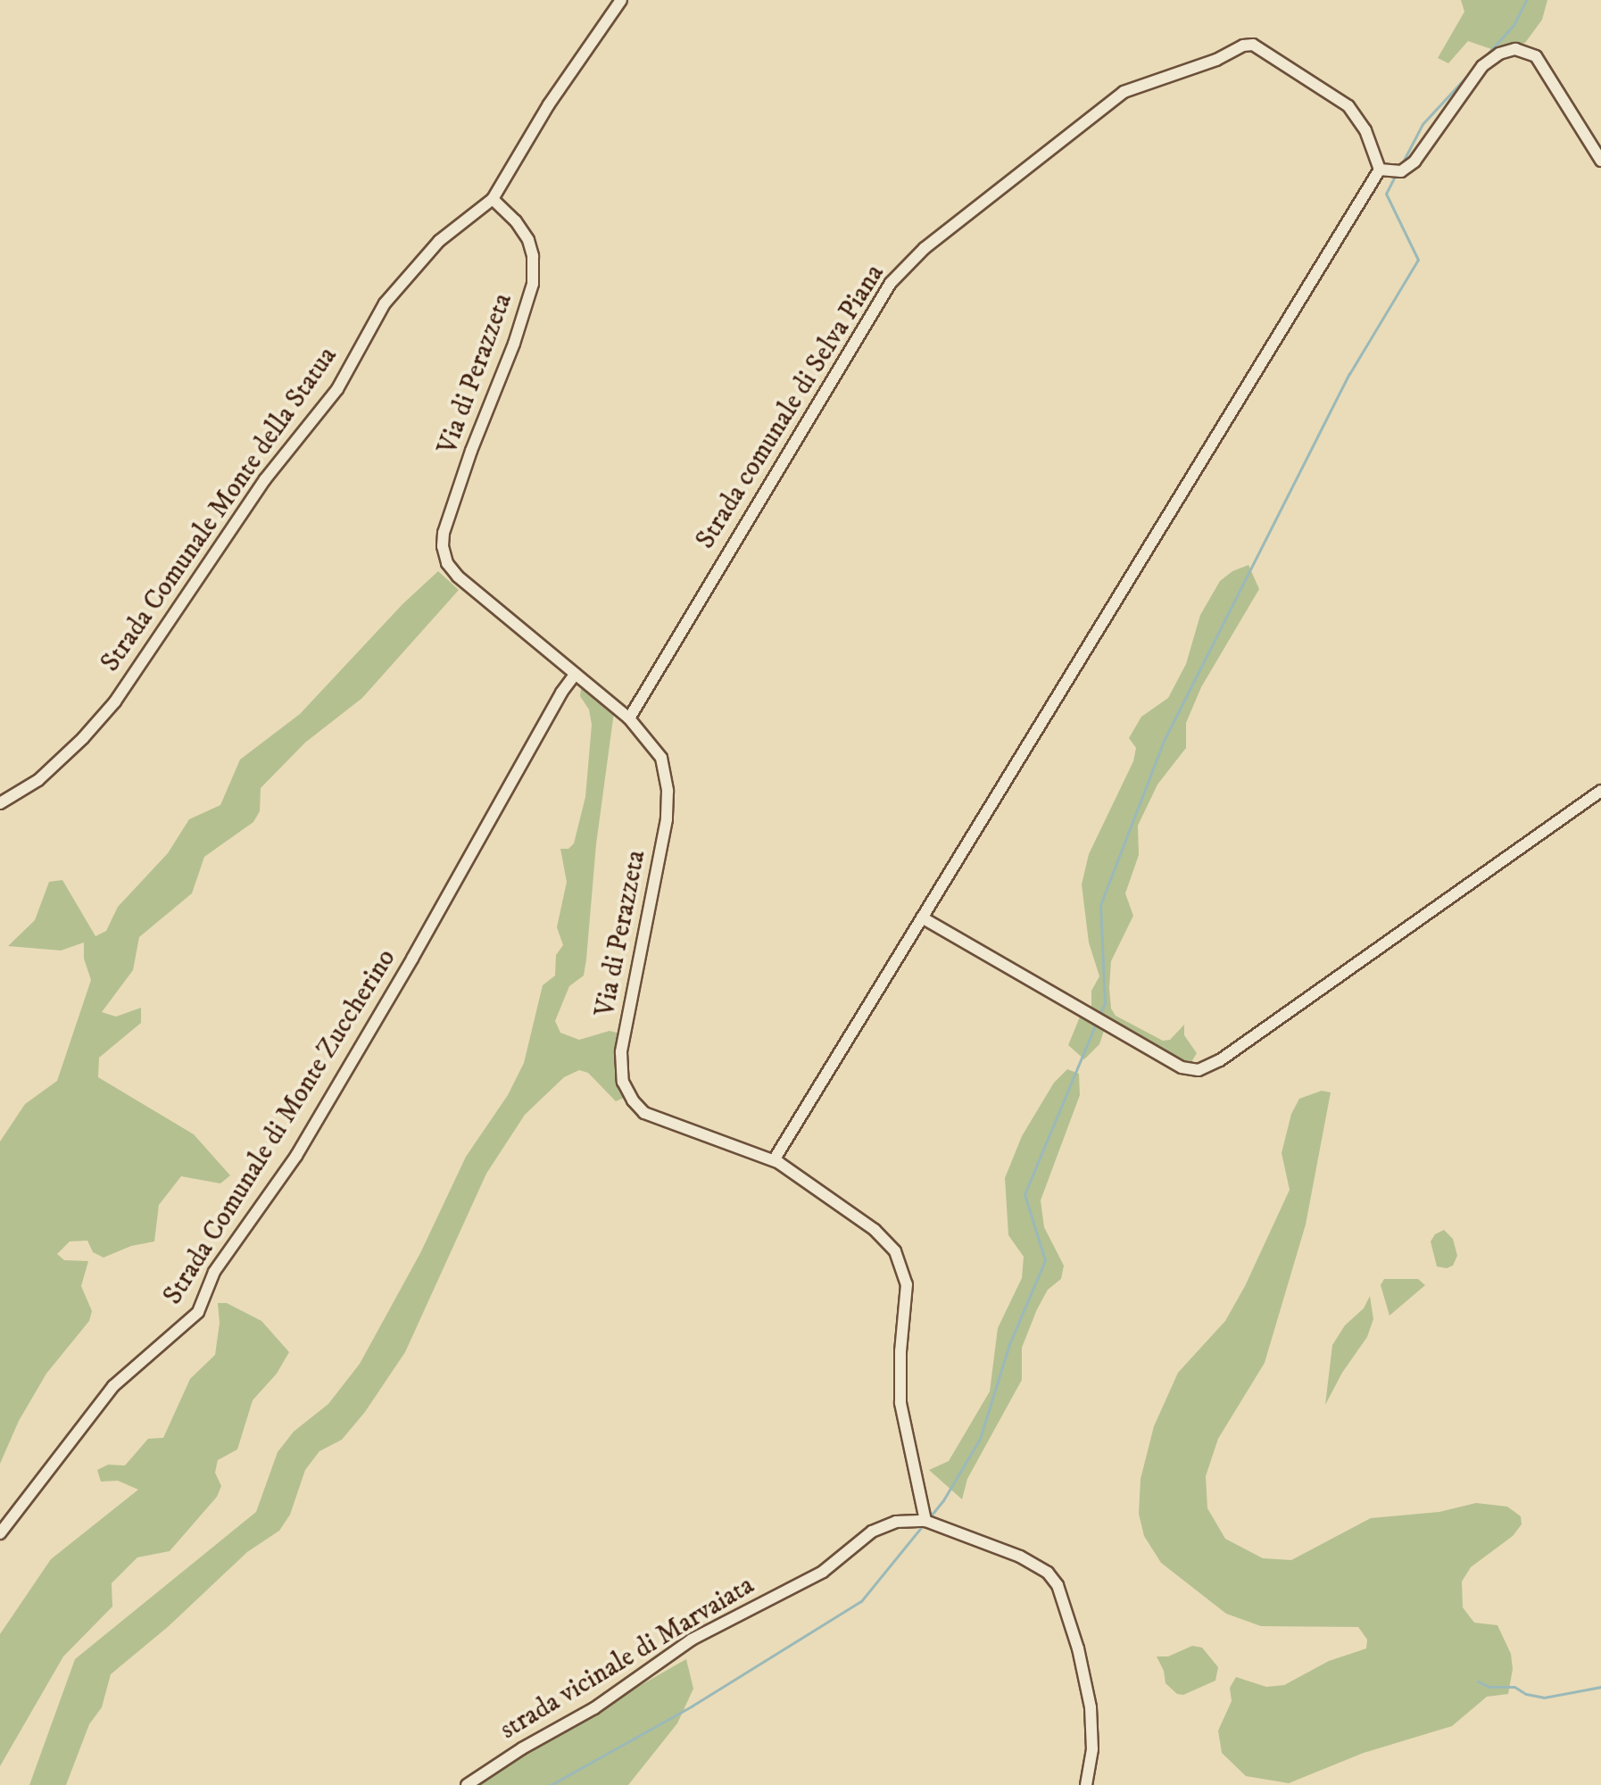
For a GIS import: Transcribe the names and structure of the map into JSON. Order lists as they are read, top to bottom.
{
  "streets": {
    "street": [
      "Via di Perazzeta",
      "Strada comunale di Selva Piana",
      "Strada Comunale Monte della Statua",
      "Strada Comunale di Monte Zuccherino",
      "strada vicinale di Marvaiata"
    ]
  },
  "crossings": [
    ["Via di Perazzeta", "Strada comunale di Selva Piana"],
    ["Via di Perazzeta", "Strada Comunale Monte della Statua"],
    ["Via di Perazzeta", "Strada Comunale di Monte Zuccherino"],
    ["Via di Perazzeta", "strada vicinale di Marvaiata"]
  ]
}
